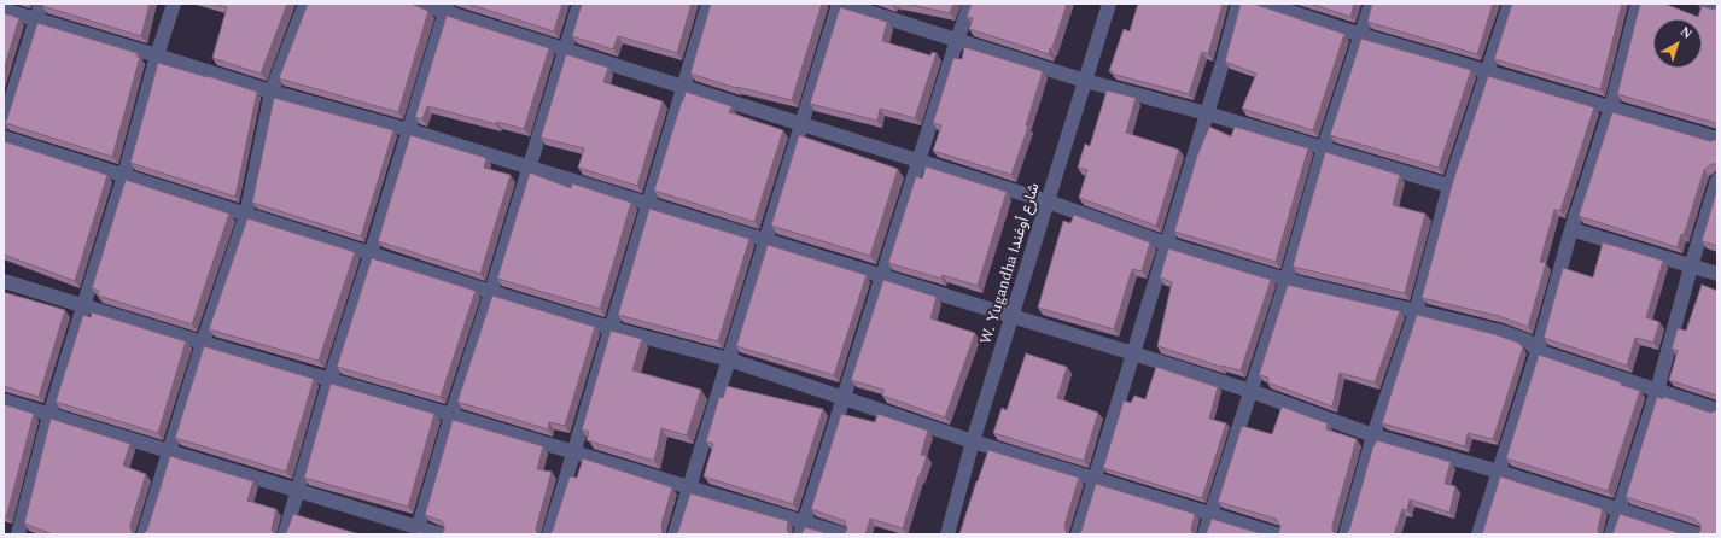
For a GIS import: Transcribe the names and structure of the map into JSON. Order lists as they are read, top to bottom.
{
  "streets": {
    "street": ["W. Yugandha شارع أوغندا"]
  },
  "north": "top right"
}
